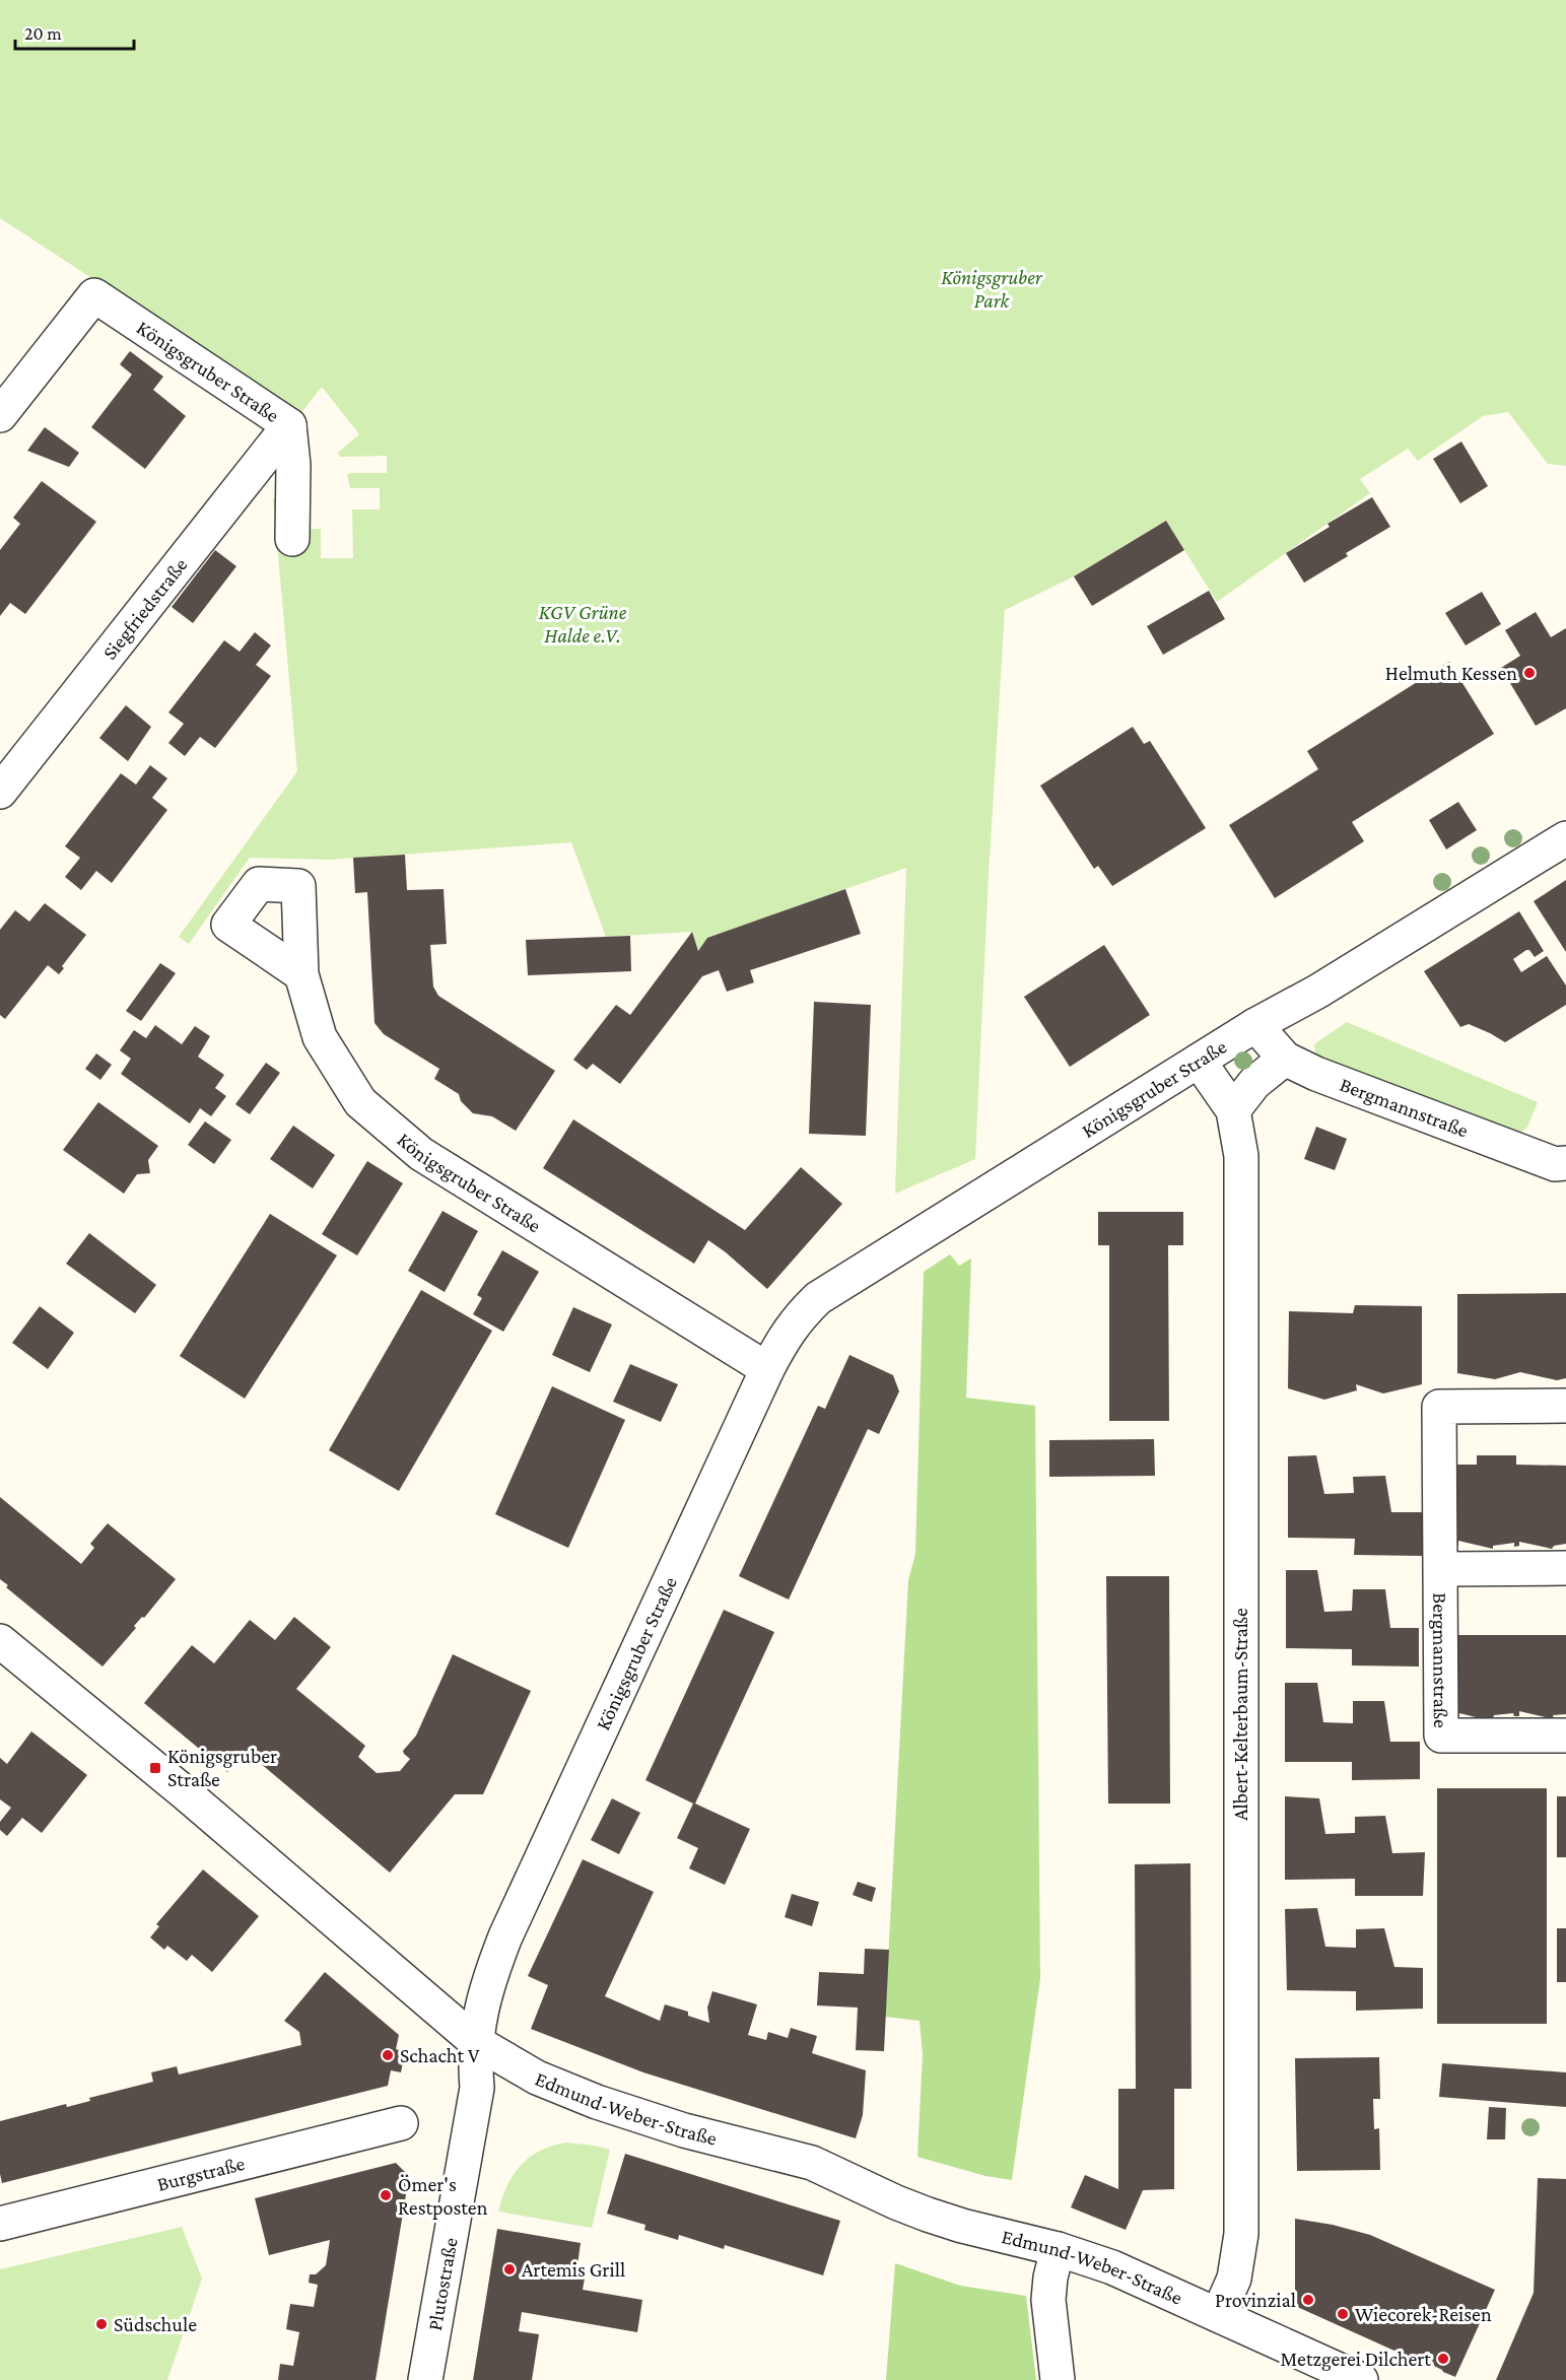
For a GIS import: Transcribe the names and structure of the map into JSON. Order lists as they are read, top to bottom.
{
  "streets": {
    "street": [
      "Königsgruber Straße",
      "Siegfriedstraße",
      "Bergmannstraße",
      "Albert-Kelterbaum-Straße",
      "Edmund-Weber-Straße",
      "Burgstraße",
      "Plutostraße"
    ]
  },
  "crossings": [
    ["Königsgruber Straße", "Siegfriedstraße"],
    ["Königsgruber Straße", "Bergmannstraße"],
    ["Königsgruber Straße", "Albert-Kelterbaum-Straße"],
    ["Königsgruber Straße", "Edmund-Weber-Straße"],
    ["Königsgruber Straße", "Plutostraße"],
    ["Albert-Kelterbaum-Straße", "Edmund-Weber-Straße"],
    ["Edmund-Weber-Straße", "Plutostraße"]
  ],
  "parks": ["Königsgruber Park", "KGV Grüne Halde e.V."],
  "places": {
    "other": [
      "Helmuth Kessen",
      "Schacht V",
      "Ömer's Restposten",
      "Artemis Grill",
      "Provinzial",
      "Wiecorek-Reisen",
      "Südschule",
      "Metzgerei Dilchert"
    ],
    "transit": ["Königsgruber Straße"]
  },
  "scale_bar": "20 m"
}
